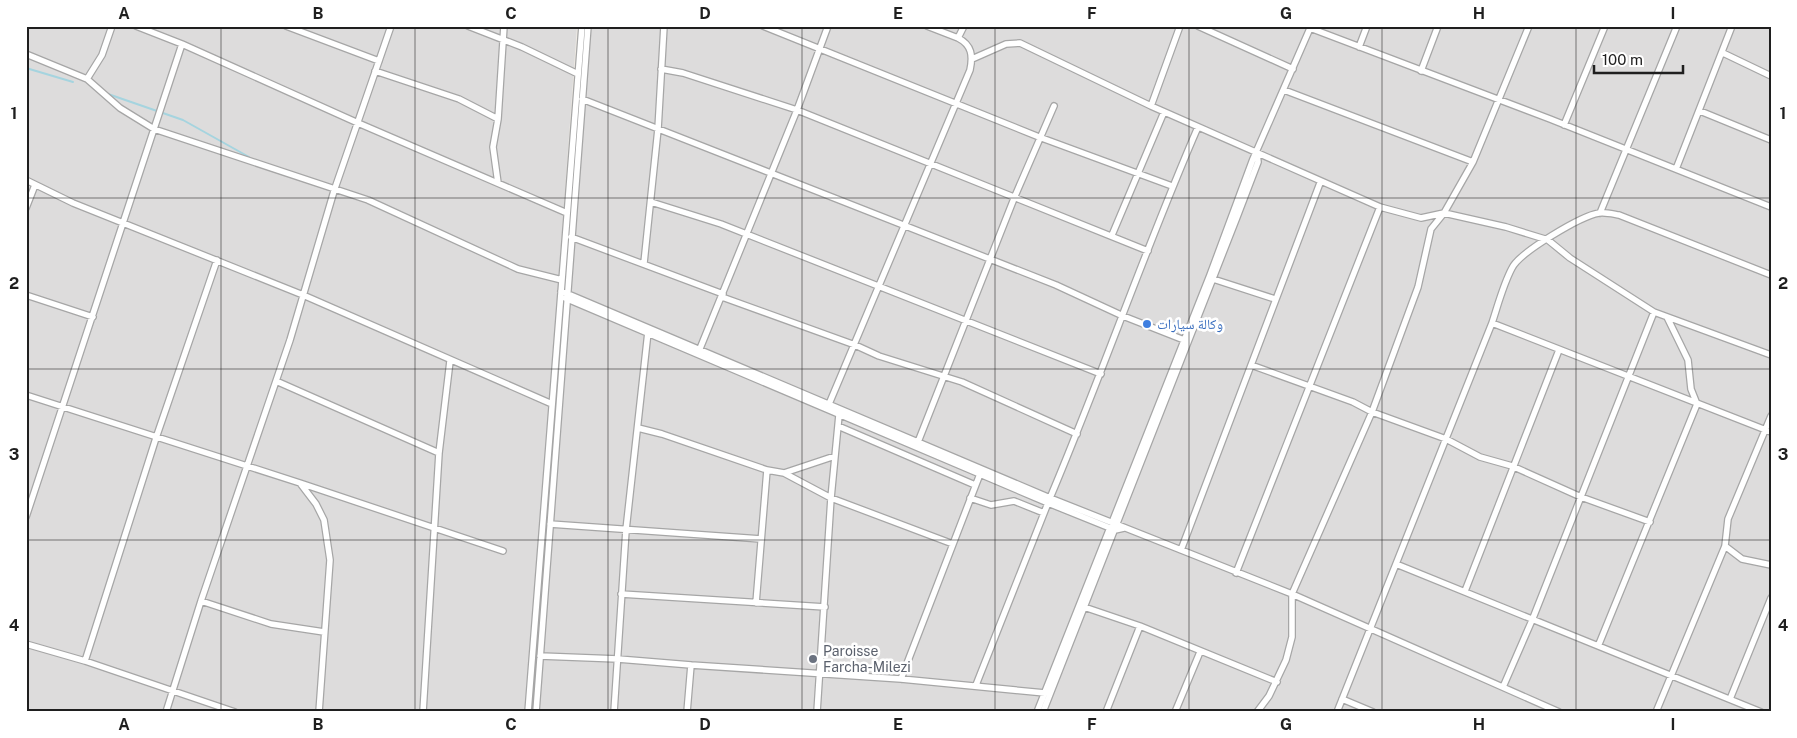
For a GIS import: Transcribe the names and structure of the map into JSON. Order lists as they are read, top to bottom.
{
  "places": ["وكالة سيارات", "Paroisse Farcha-Milezi"],
  "scale_bar": "100 m",
  "grid": {
    "columns": [
      "A",
      "B",
      "C",
      "D",
      "E",
      "F",
      "G",
      "H",
      "I"
    ],
    "rows": [
      "1",
      "2",
      "3",
      "4"
    ]
  }
}
